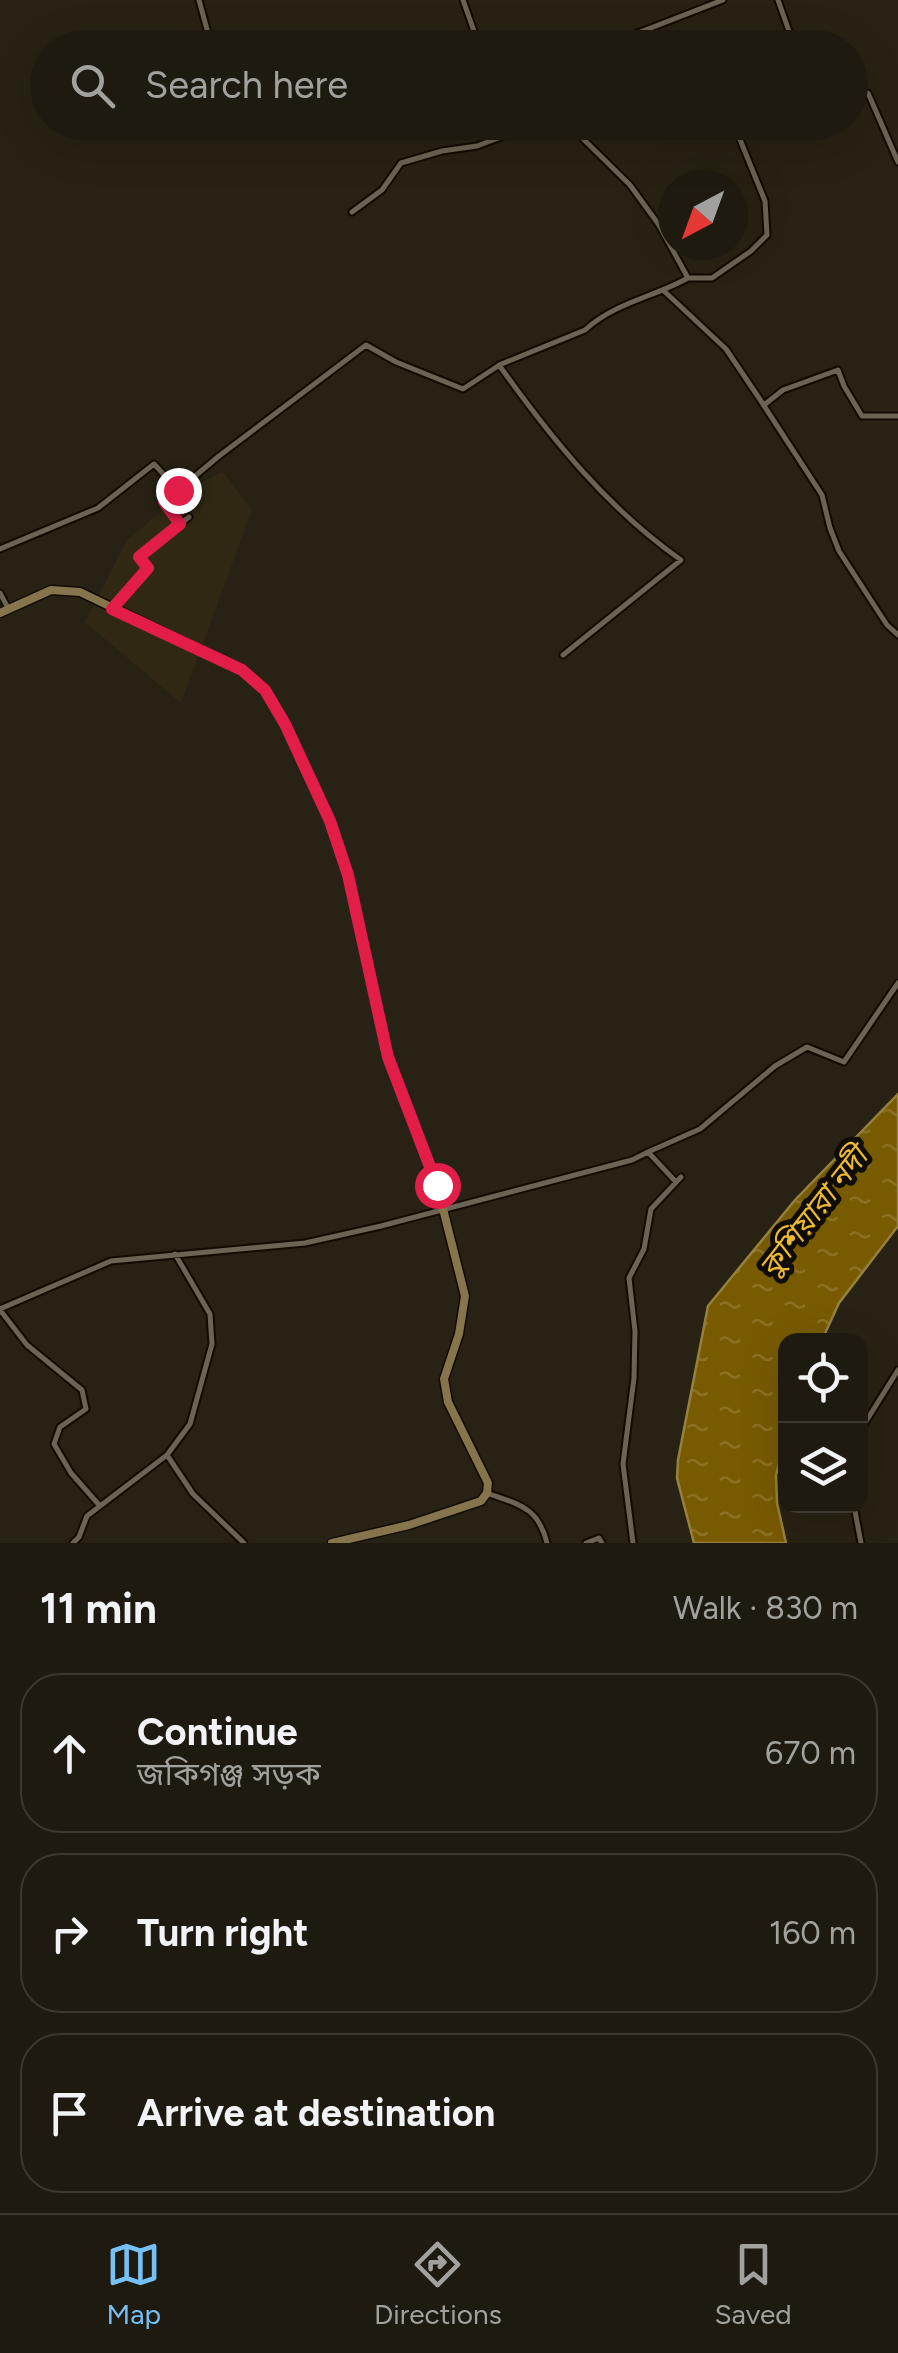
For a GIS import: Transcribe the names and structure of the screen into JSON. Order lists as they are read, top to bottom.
{
  "water": ["কুশিয়ারা নদী"],
  "north": "bottom left",
  "page": {
    "search": "Search here",
    "heading": ["11 min", "Walk · 830 m"],
    "list": [
      ["Continue", "জকিগঞ্জ সড়ক", "670 m"],
      ["Turn right", "160 m"],
      "Arrive at destination"
    ],
    "nav": ["Map", "Directions", "Saved"]
  }
}
